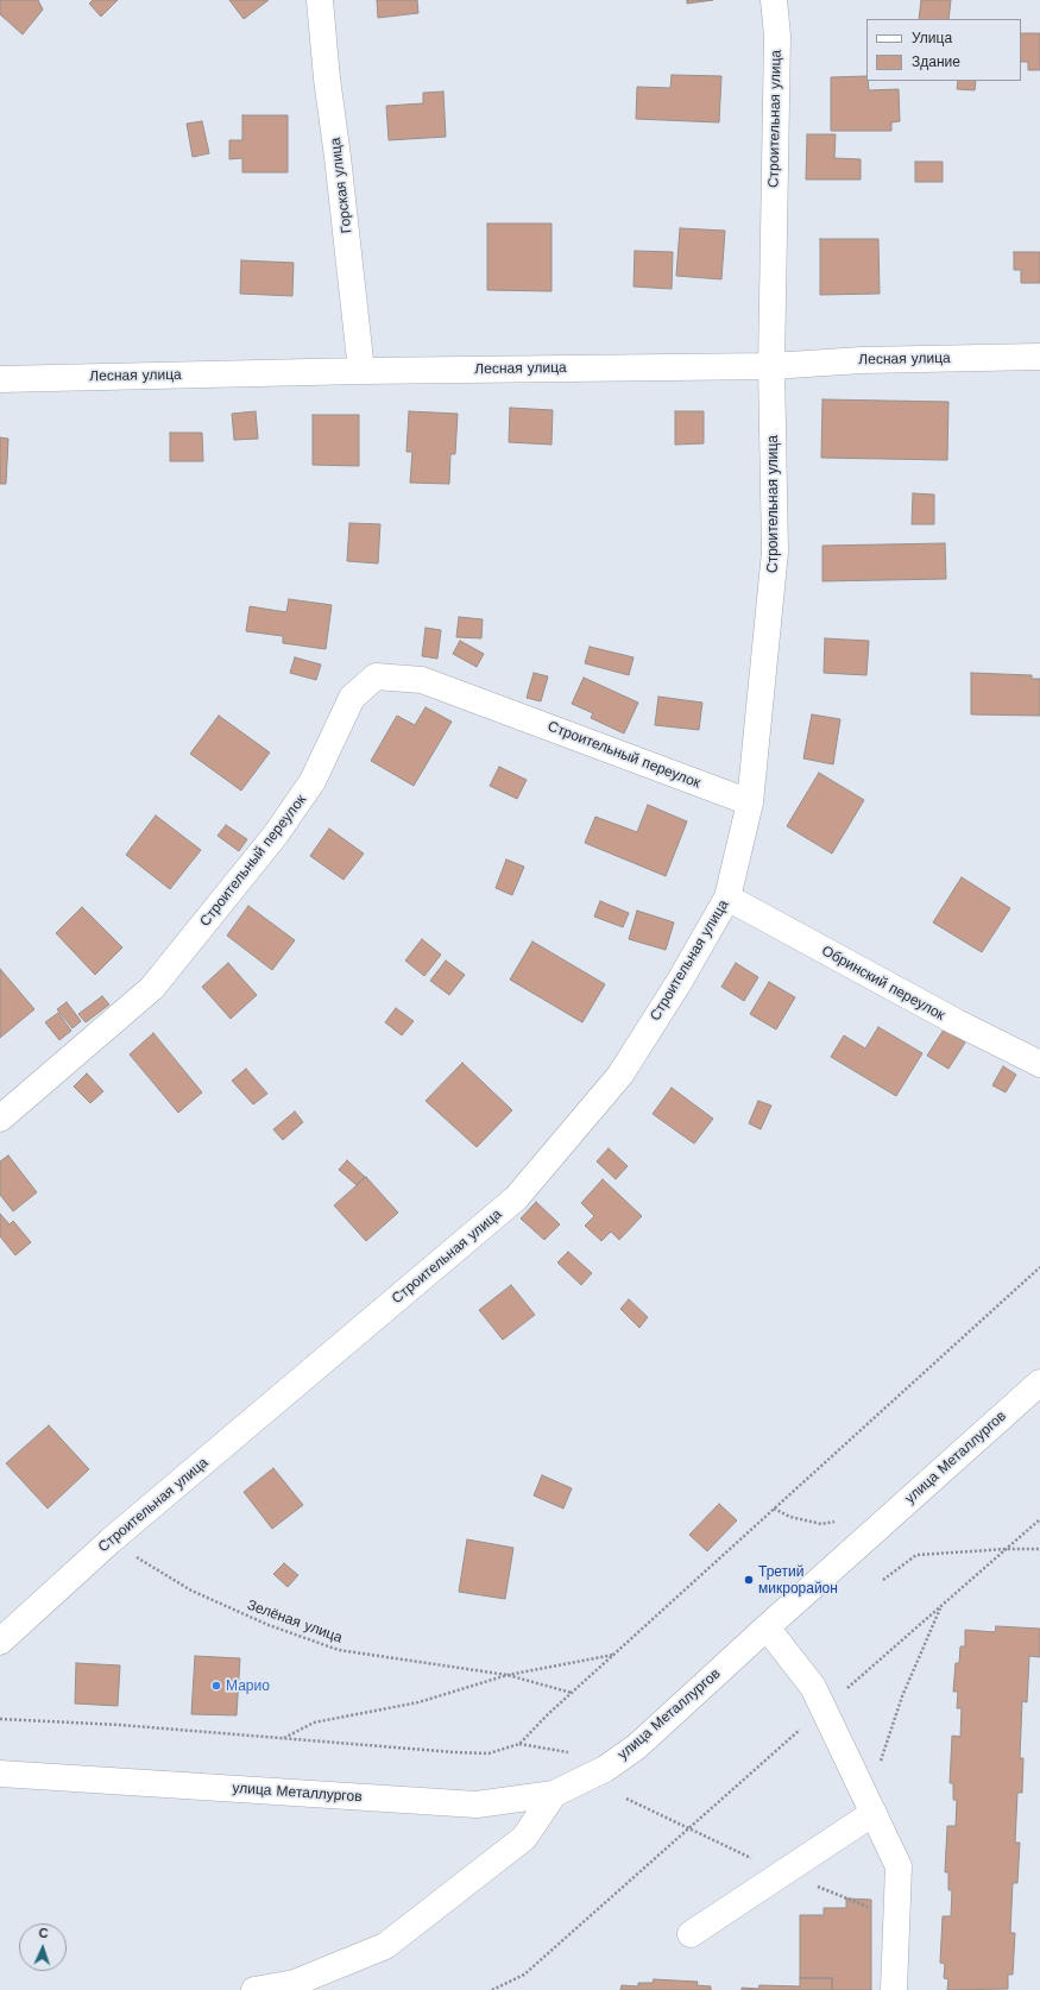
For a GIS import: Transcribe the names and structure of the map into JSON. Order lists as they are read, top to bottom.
{
  "streets": {
    "street": [
      "Строительная улица",
      "Горская улица",
      "Лесная улица",
      "Строительный переулок",
      "Обринский переулок",
      "улица Металлургов"
    ],
    "path": ["Зелёная улица"]
  },
  "crossings": [
    ["Строительная улица", "Лесная улица"],
    ["Строительная улица", "Строительный переулок"],
    ["Строительная улица", "Обринский переулок"],
    ["Строительная улица", "Зелёная улица"],
    ["Горская улица", "Лесная улица"]
  ],
  "places": ["Третий микрорайон", "Марио"],
  "legend": ["Улица", "Здание"],
  "north": "top"
}
